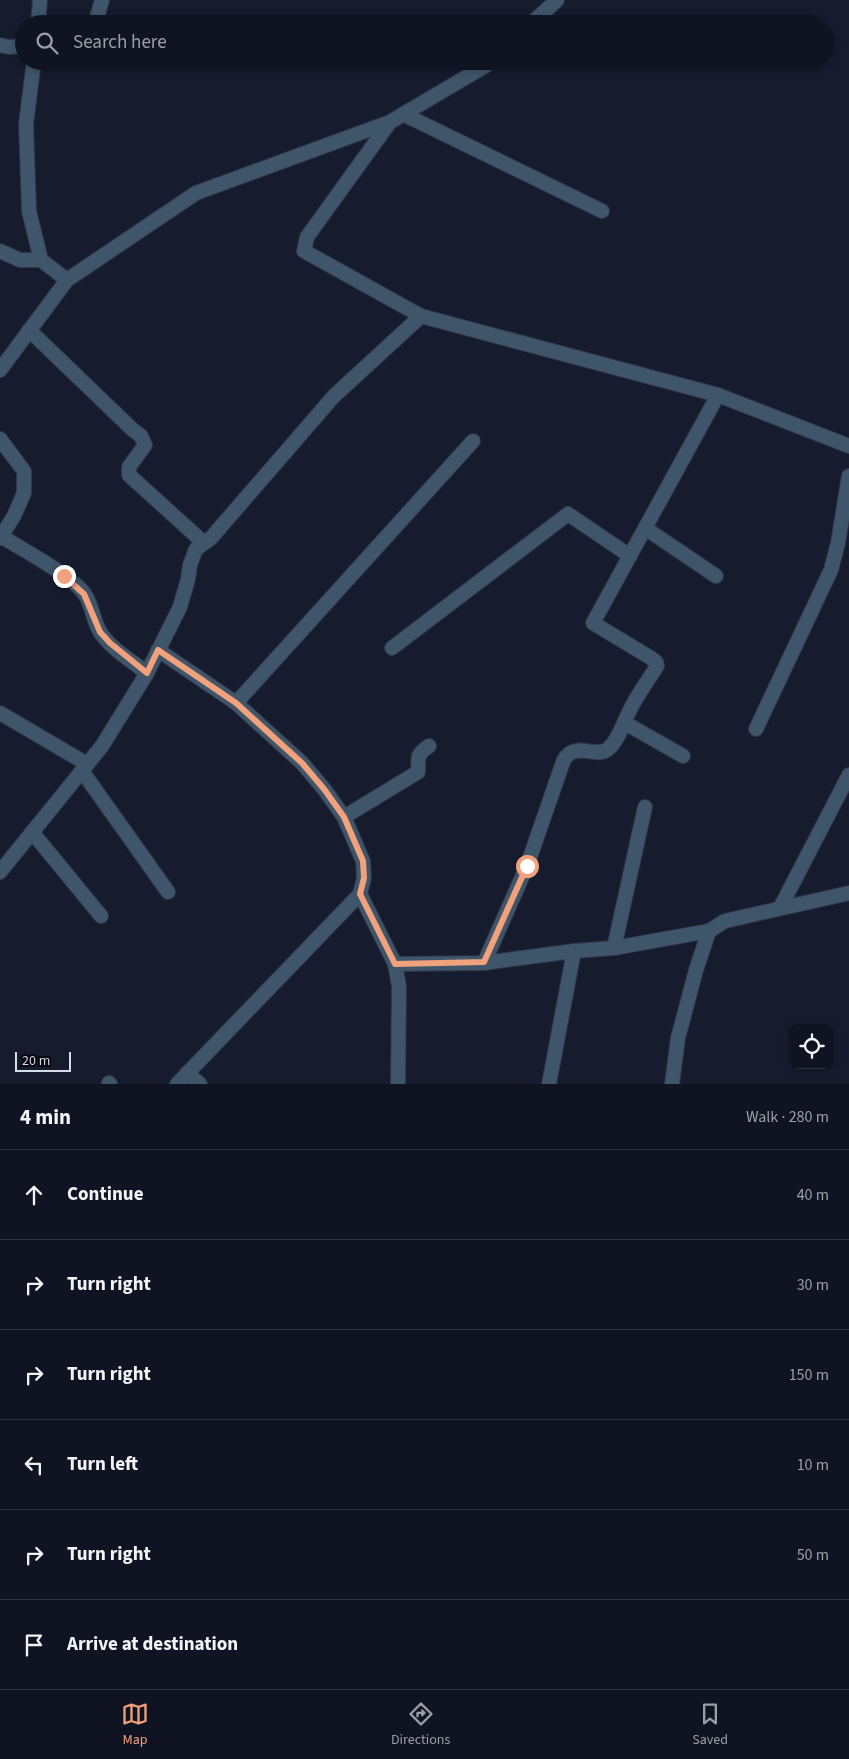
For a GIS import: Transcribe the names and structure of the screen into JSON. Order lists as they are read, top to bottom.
{
  "scale_bar": "20 m",
  "page": {
    "search": "Search here",
    "scale": "20 m",
    "heading": ["4 min", "Walk · 280 m"],
    "list": [
      ["Continue", "40 m"],
      ["Turn right", "30 m"],
      ["Turn right", "150 m"],
      ["Turn left", "10 m"],
      ["Turn right", "50 m"],
      "Arrive at destination"
    ],
    "nav": ["Map", "Directions", "Saved"]
  }
}
